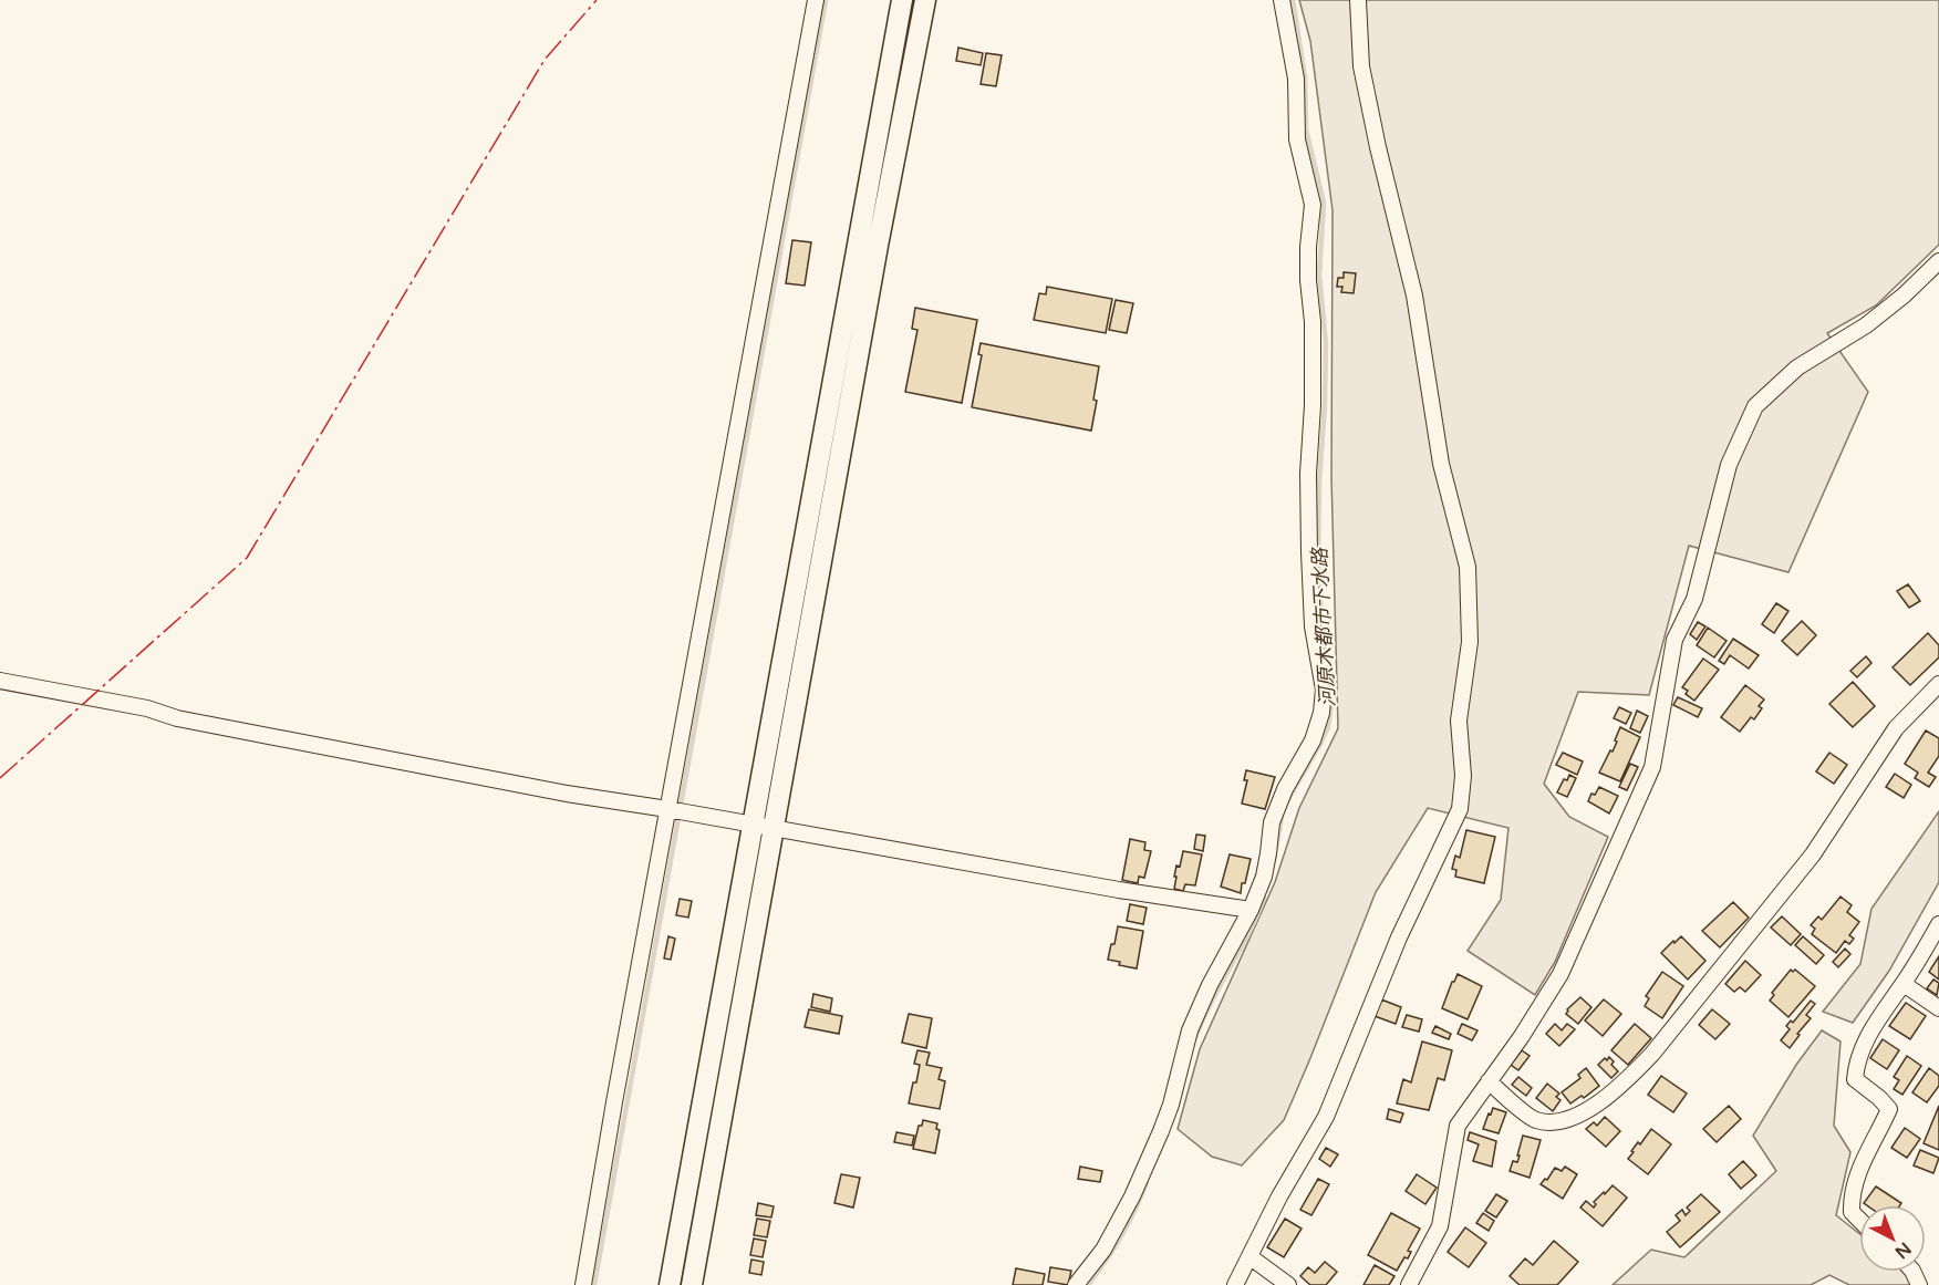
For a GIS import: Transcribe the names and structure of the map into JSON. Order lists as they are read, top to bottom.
{
  "water": ["河原木都市下水路"],
  "north": "bottom right"
}
